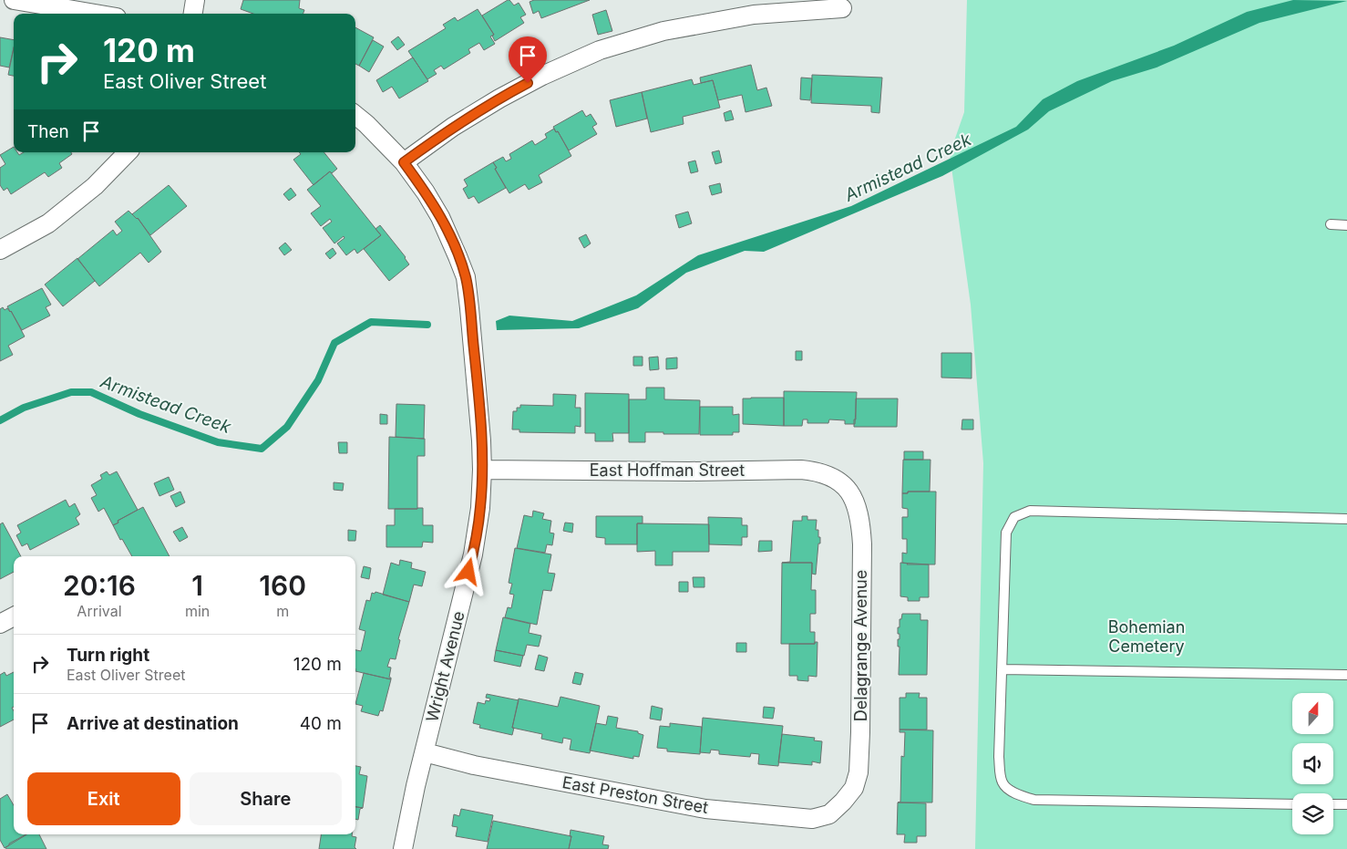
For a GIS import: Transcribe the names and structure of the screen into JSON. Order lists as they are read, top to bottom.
{
  "streets": {
    "street": [
      "East Hoffman Street",
      "Delagrange Avenue",
      "Wright Avenue",
      "East Preston Street"
    ]
  },
  "crossings": [
    ["East Hoffman Street", "Delagrange Avenue"],
    ["East Hoffman Street", "Wright Avenue"],
    ["Delagrange Avenue", "East Preston Street"],
    ["Wright Avenue", "East Preston Street"]
  ],
  "water": ["Armistead Creek"],
  "parks": ["Bohemian Cemetery"],
  "north": "top",
  "page": {
    "turn": ["120 m", "East Oliver Street"],
    "then": "Then",
    "eta": [
      "20:16",
      "Arrival",
      "1",
      "min",
      "160",
      "m"
    ],
    "list": [
      {
        "name": "Turn right",
        "note": "East Oliver Street",
        "value": "120 m"
      },
      {
        "name": "Arrive at destination",
        "value": "40 m"
      }
    ],
    "buttons": ["Exit", "Share"]
  }
}
